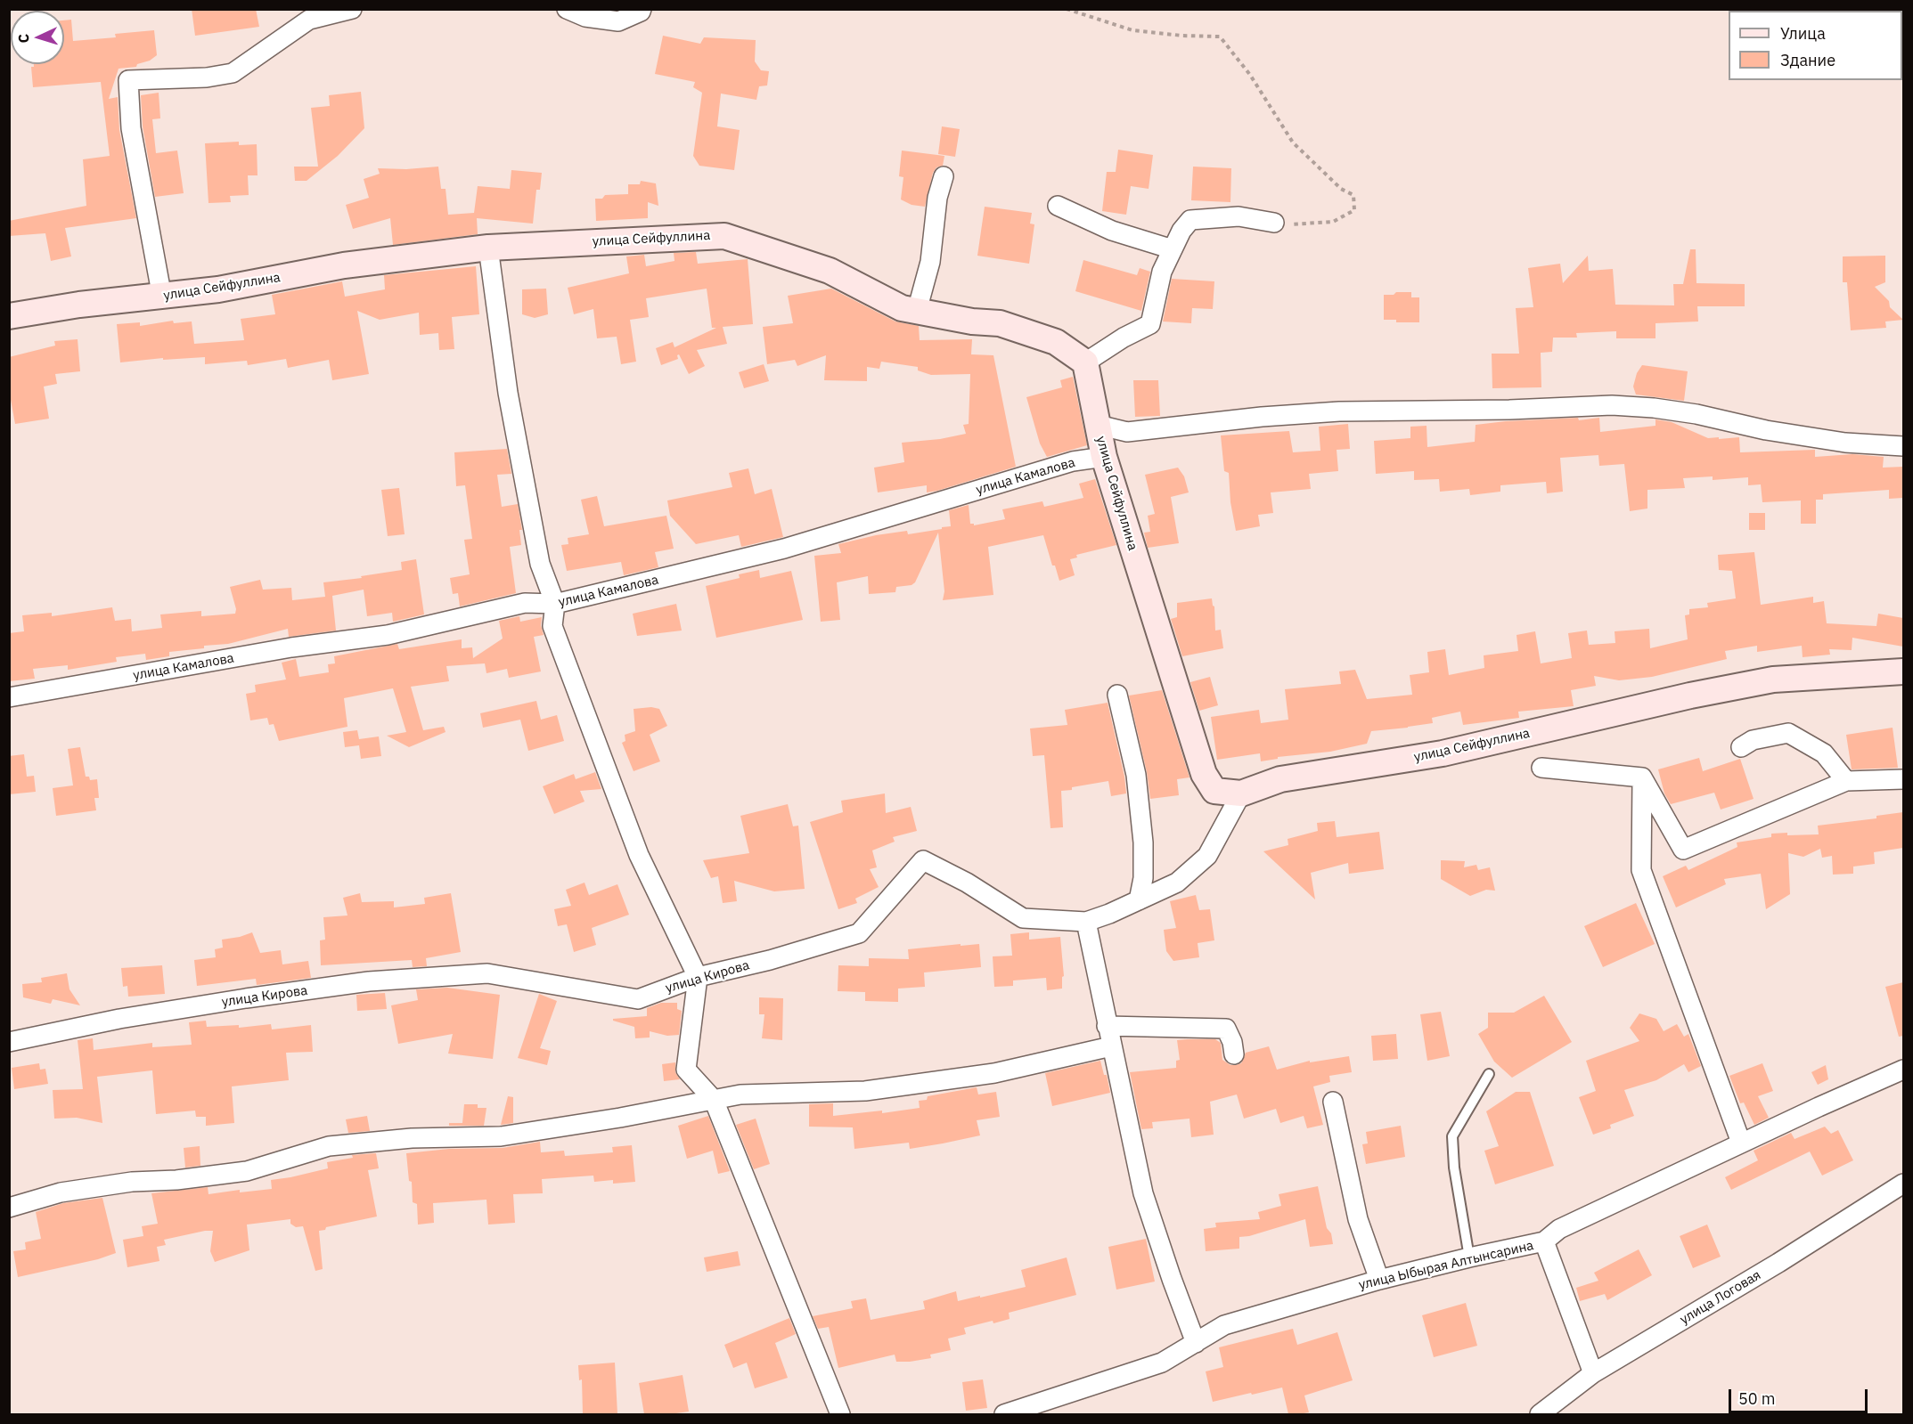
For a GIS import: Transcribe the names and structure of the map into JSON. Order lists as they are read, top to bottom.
{
  "streets": {
    "street": [
      "улица Сейфуллина",
      "улица Камалова",
      "улица Кирова",
      "улица Ыбырая Алтынсарина",
      "улица Логовая"
    ]
  },
  "crossings": [
    ["улица Сейфуллина", "улица Камалова"],
    ["улица Сейфуллина", "улица Кирова"]
  ],
  "legend": ["Улица", "Здание"],
  "scale_bar": "50 m",
  "north": "left"
}
